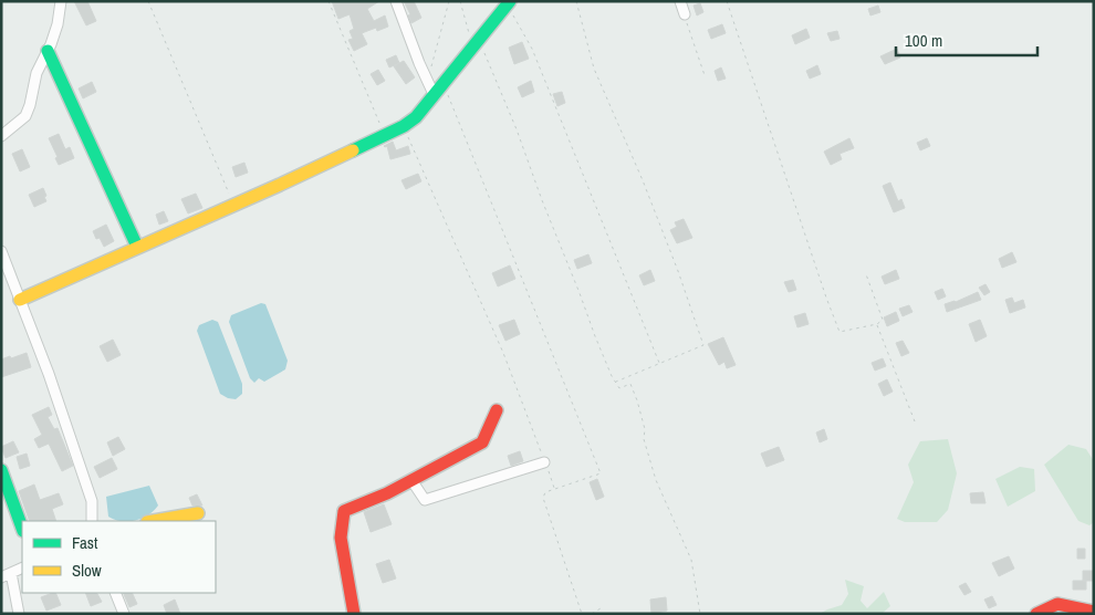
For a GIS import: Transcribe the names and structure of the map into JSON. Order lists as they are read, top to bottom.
{
  "legend": ["Fast", "Slow"],
  "scale_bar": "100 m"
}
